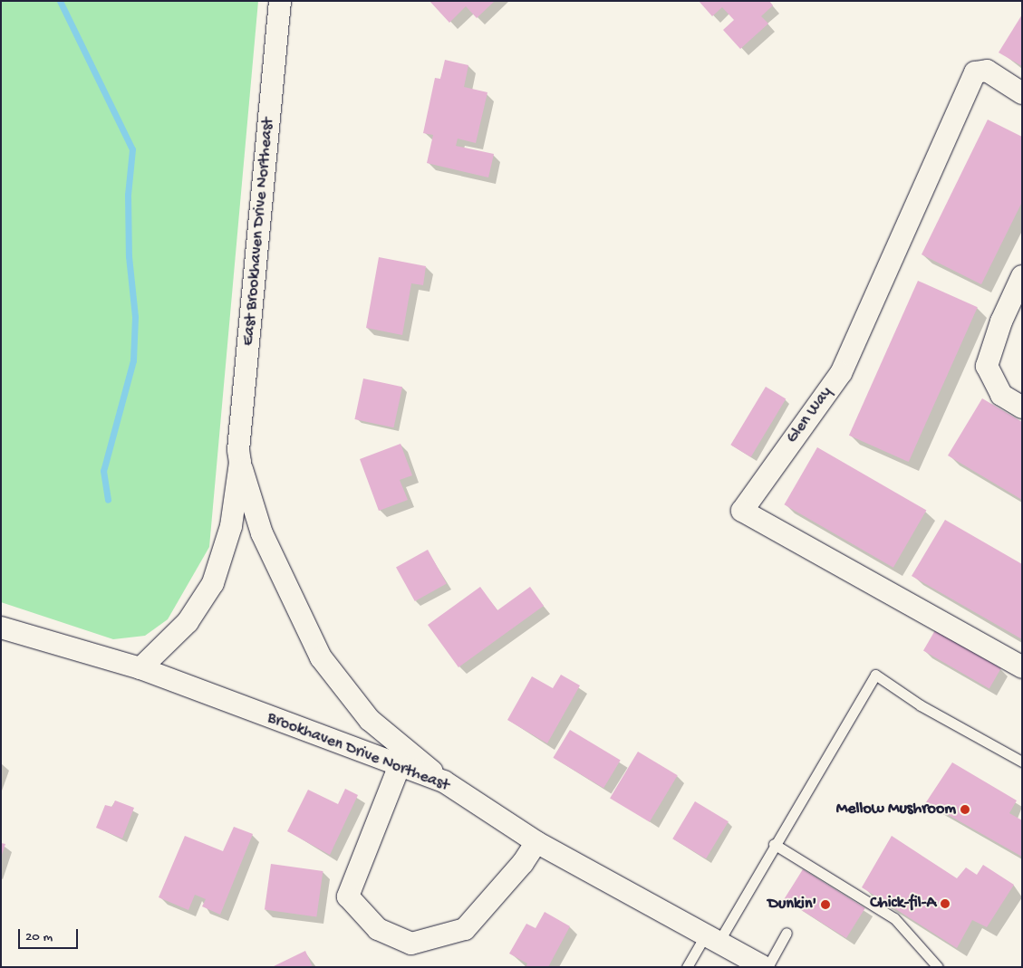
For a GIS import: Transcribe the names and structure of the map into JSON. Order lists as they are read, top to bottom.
{
  "streets": {
    "street": ["East Brookhaven Drive Northeast", "Glen Way", "Brookhaven Drive Northeast"]
  },
  "crossings": [
    ["East Brookhaven Drive Northeast", "Brookhaven Drive Northeast"]
  ],
  "places": ["Mellow Mushroom", "Chick-fil-A", "Dunkin'"],
  "scale_bar": "20 m"
}
